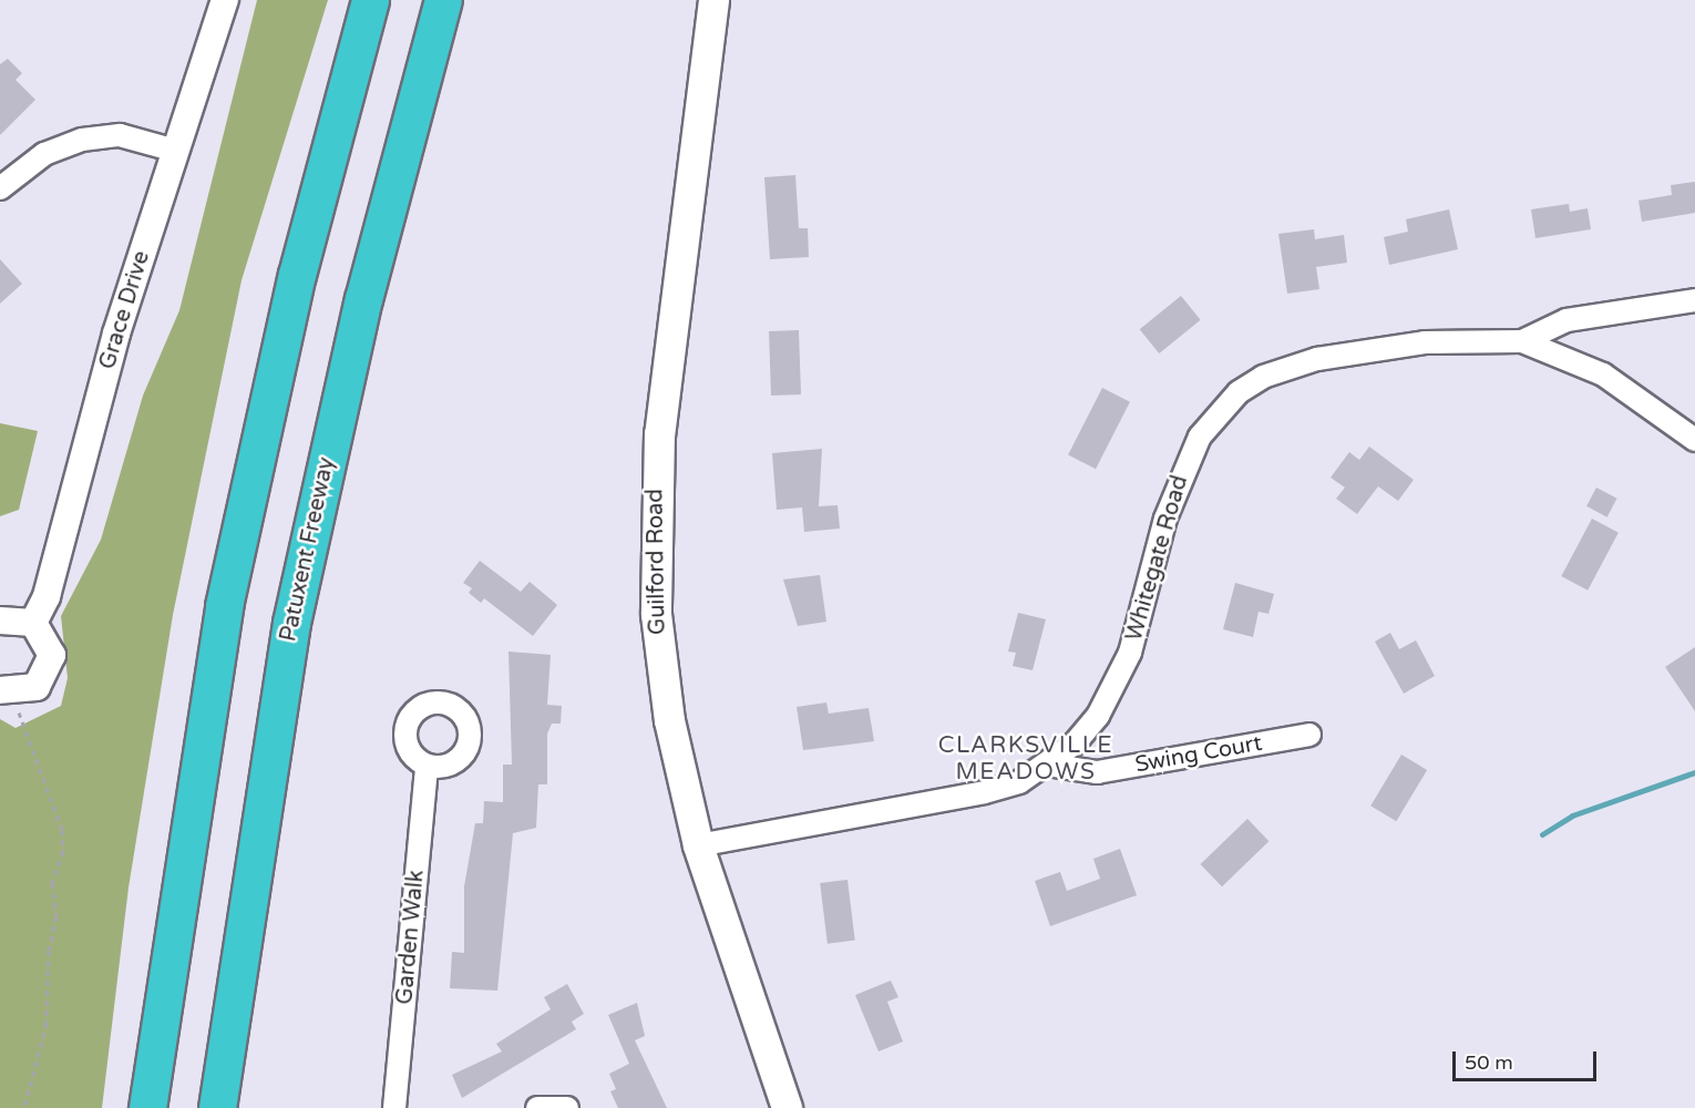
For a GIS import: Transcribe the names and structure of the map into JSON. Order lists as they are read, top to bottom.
{
  "streets": {
    "highway": ["Patuxent Freeway"],
    "main road": ["Guilford Road"],
    "street": [
      "Grace Drive",
      "Whitegate Road",
      "Swing Court",
      "Garden Walk"
    ]
  },
  "crossings": [
    ["Whitegate Road", "Guilford Road"],
    ["Whitegate Road", "Swing Court"]
  ],
  "districts": ["CLARKSVILLE MEADOWS"],
  "scale_bar": "50 m"
}
